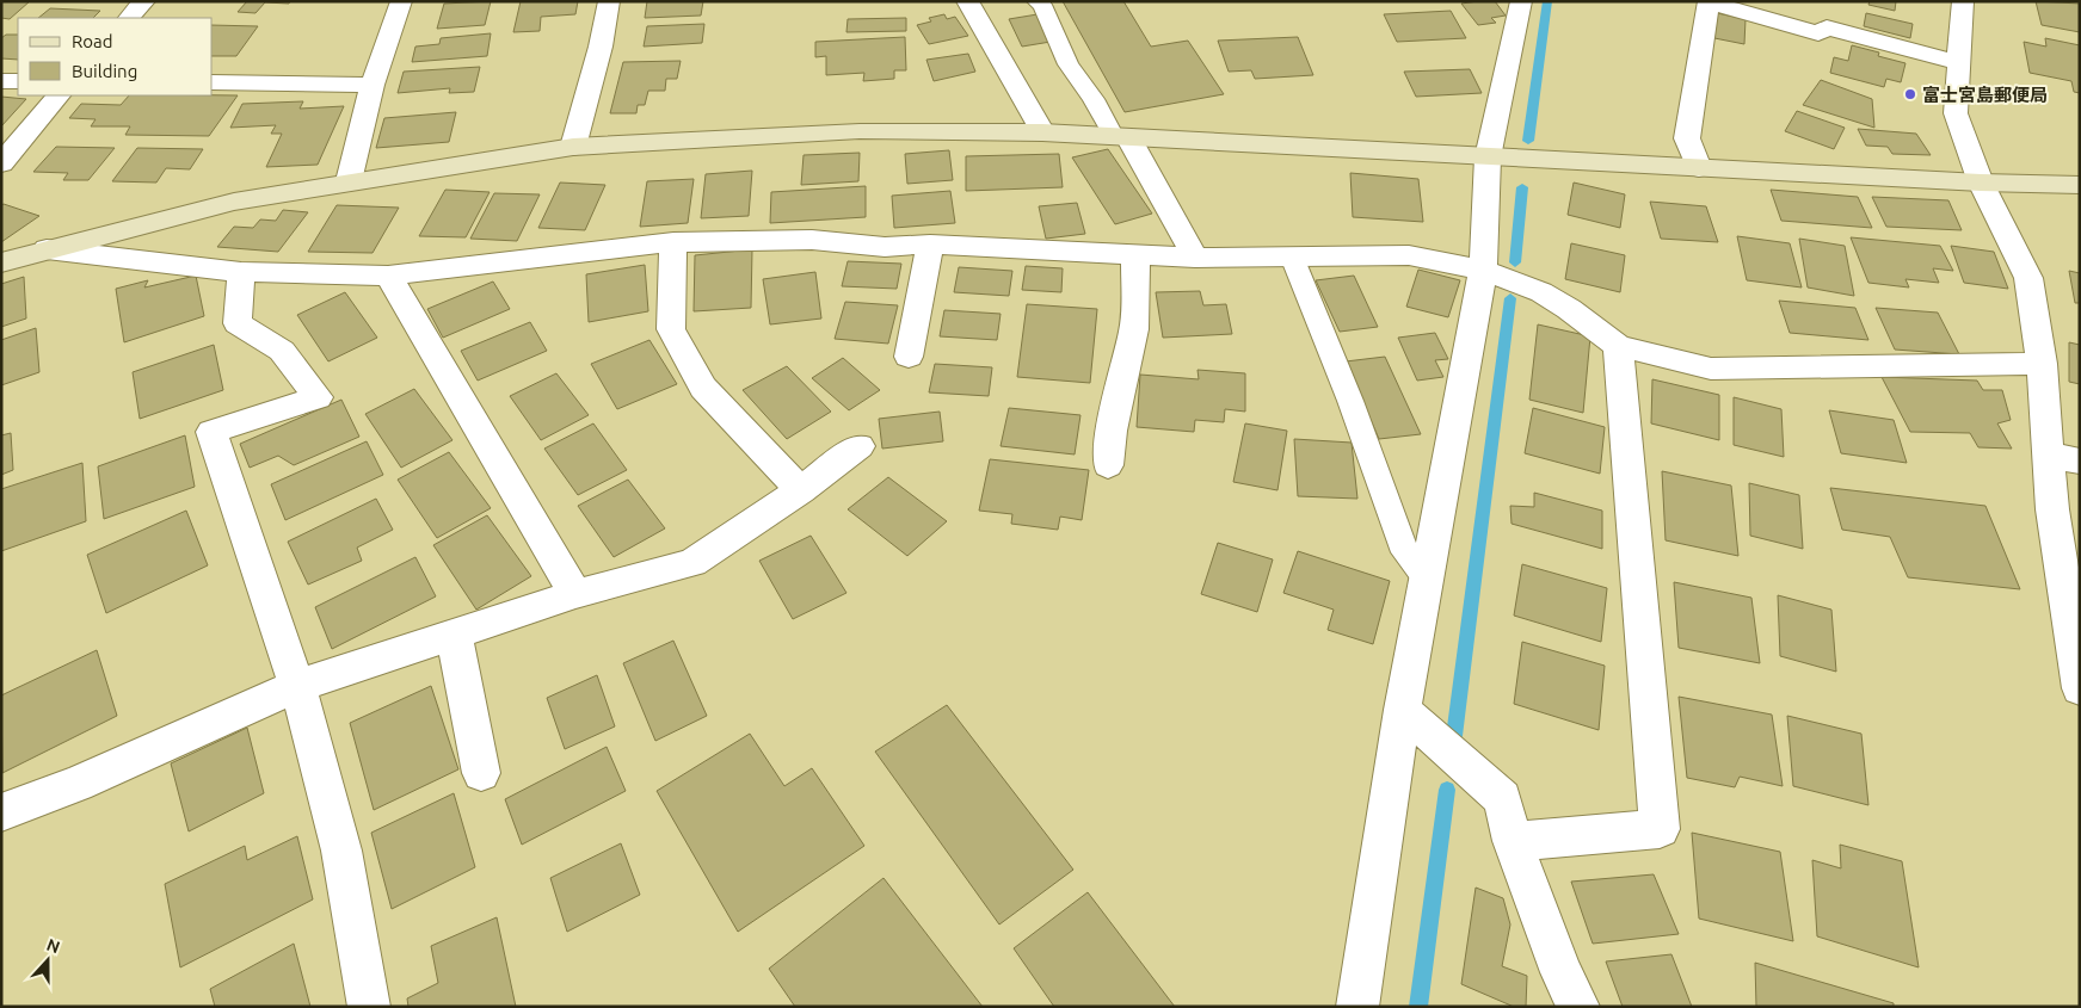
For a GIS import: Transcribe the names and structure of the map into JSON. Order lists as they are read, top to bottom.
{
  "places": ["富士宮島郵便局"],
  "legend": ["Road", "Building"],
  "north": "top"
}
